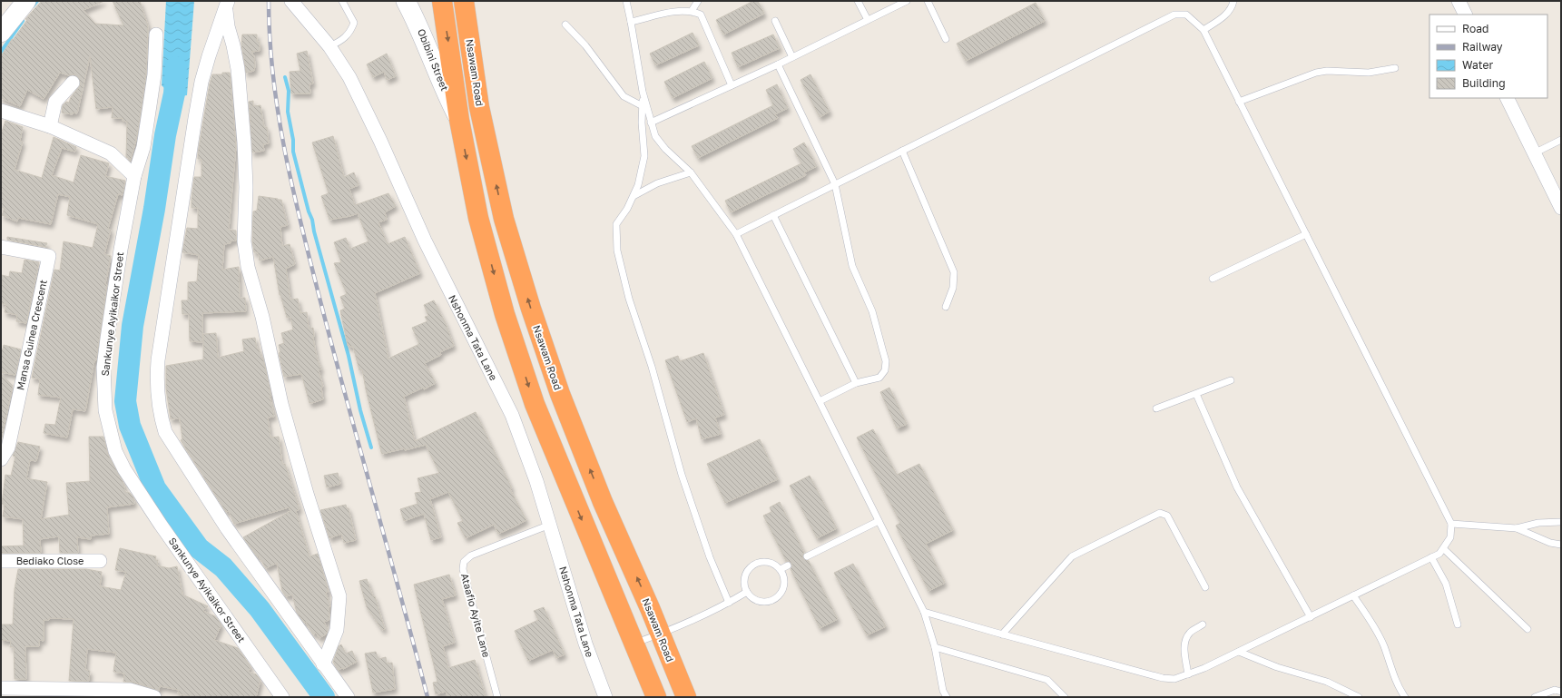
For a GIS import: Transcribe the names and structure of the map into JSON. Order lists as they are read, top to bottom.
{
  "streets": {
    "highway": ["Nsawam Road"],
    "street": [
      "Obibini Street",
      "Sankunye Ayikaikor Street",
      "Mansa Guinea Crescent",
      "Nshonma Tata Lane",
      "Bediako Close"
    ],
    "lane": ["Ataafio Ayite Lane"]
  },
  "crossings": [
    ["Nshonma Tata Lane", "Ataafio Ayite Lane"]
  ],
  "legend": [
    "Road",
    "Railway",
    "Water",
    "Building"
  ]
}
